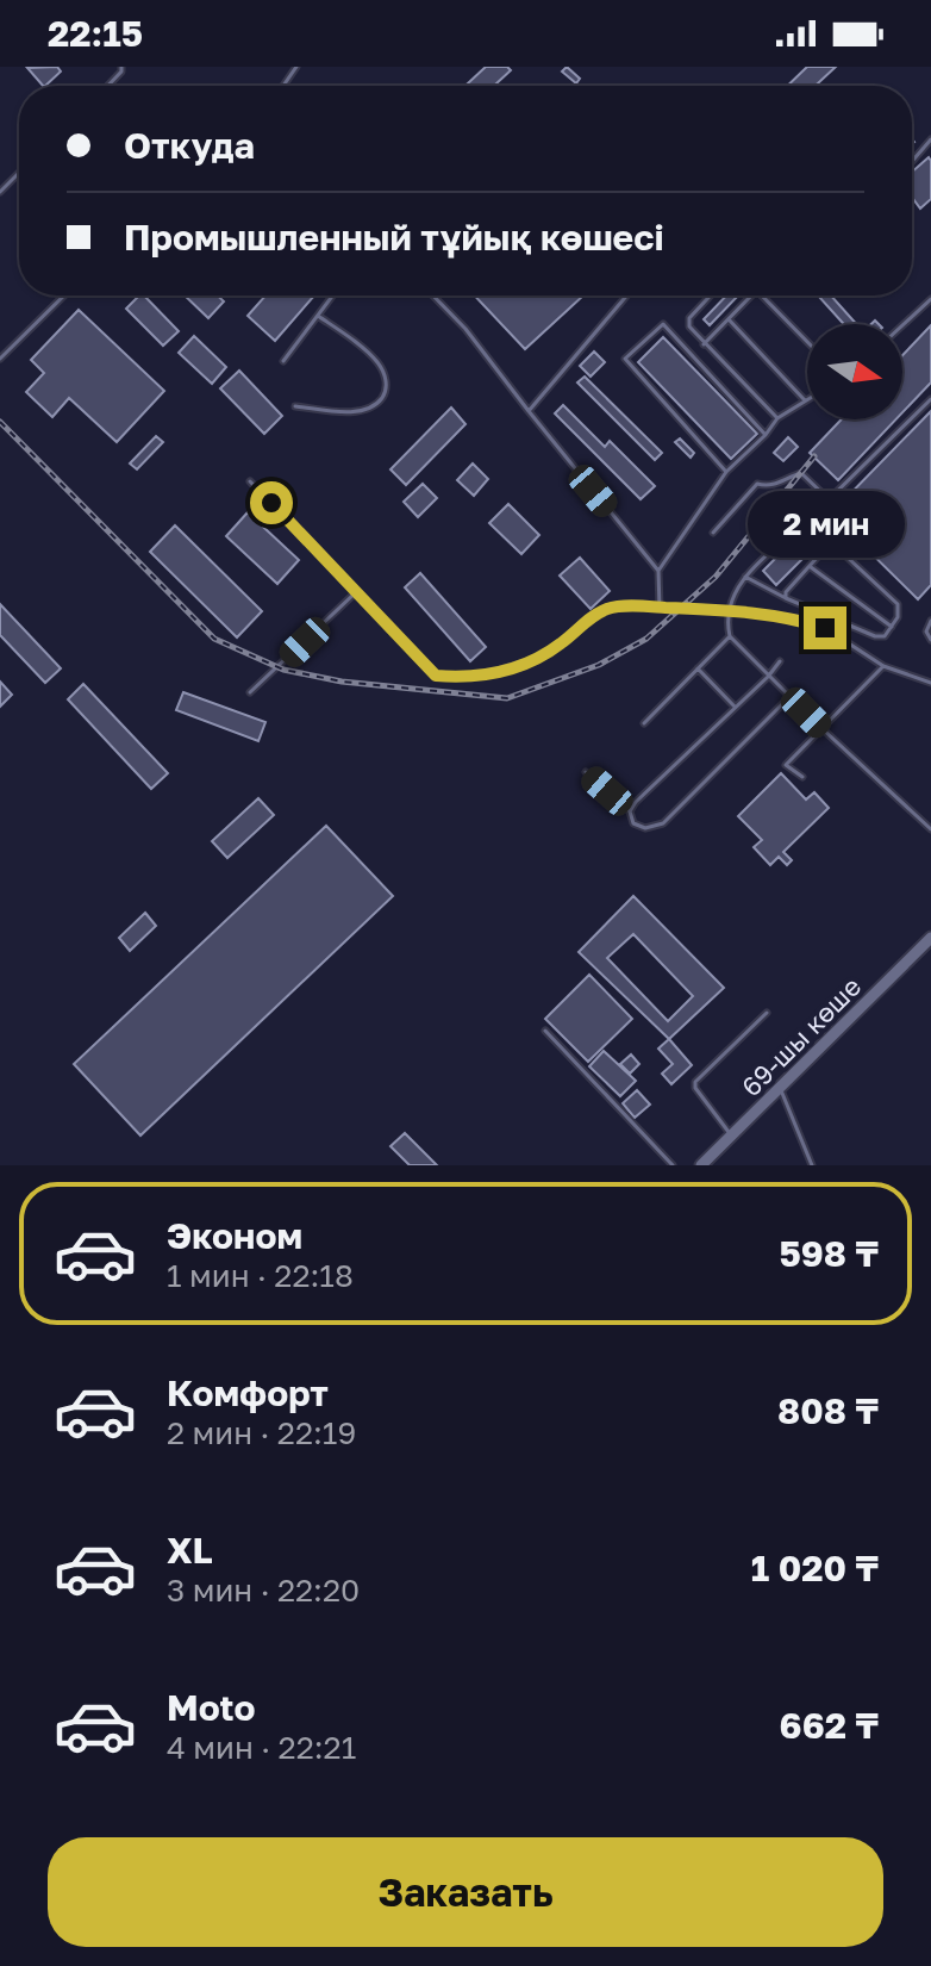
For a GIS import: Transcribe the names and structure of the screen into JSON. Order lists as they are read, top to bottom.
{
  "streets": {
    "main road": ["69-шы көше"]
  },
  "north": "right",
  "page": {
    "status": "22:15",
    "banner": ["Откуда", "Промышленный тұйық көшесі"],
    "bubble": "2 мин",
    "list": [
      {
        "name": "Эконом",
        "note": "1 мин · 22:18",
        "value": "598 ₸"
      },
      {
        "name": "Комфорт",
        "note": "2 мин · 22:19",
        "value": "808 ₸"
      },
      {
        "name": "XL",
        "note": "3 мин · 22:20",
        "value": "1 020 ₸"
      },
      {
        "name": "Moto",
        "note": "4 мин · 22:21",
        "value": "662 ₸"
      }
    ],
    "buttons": "Заказать"
  }
}
